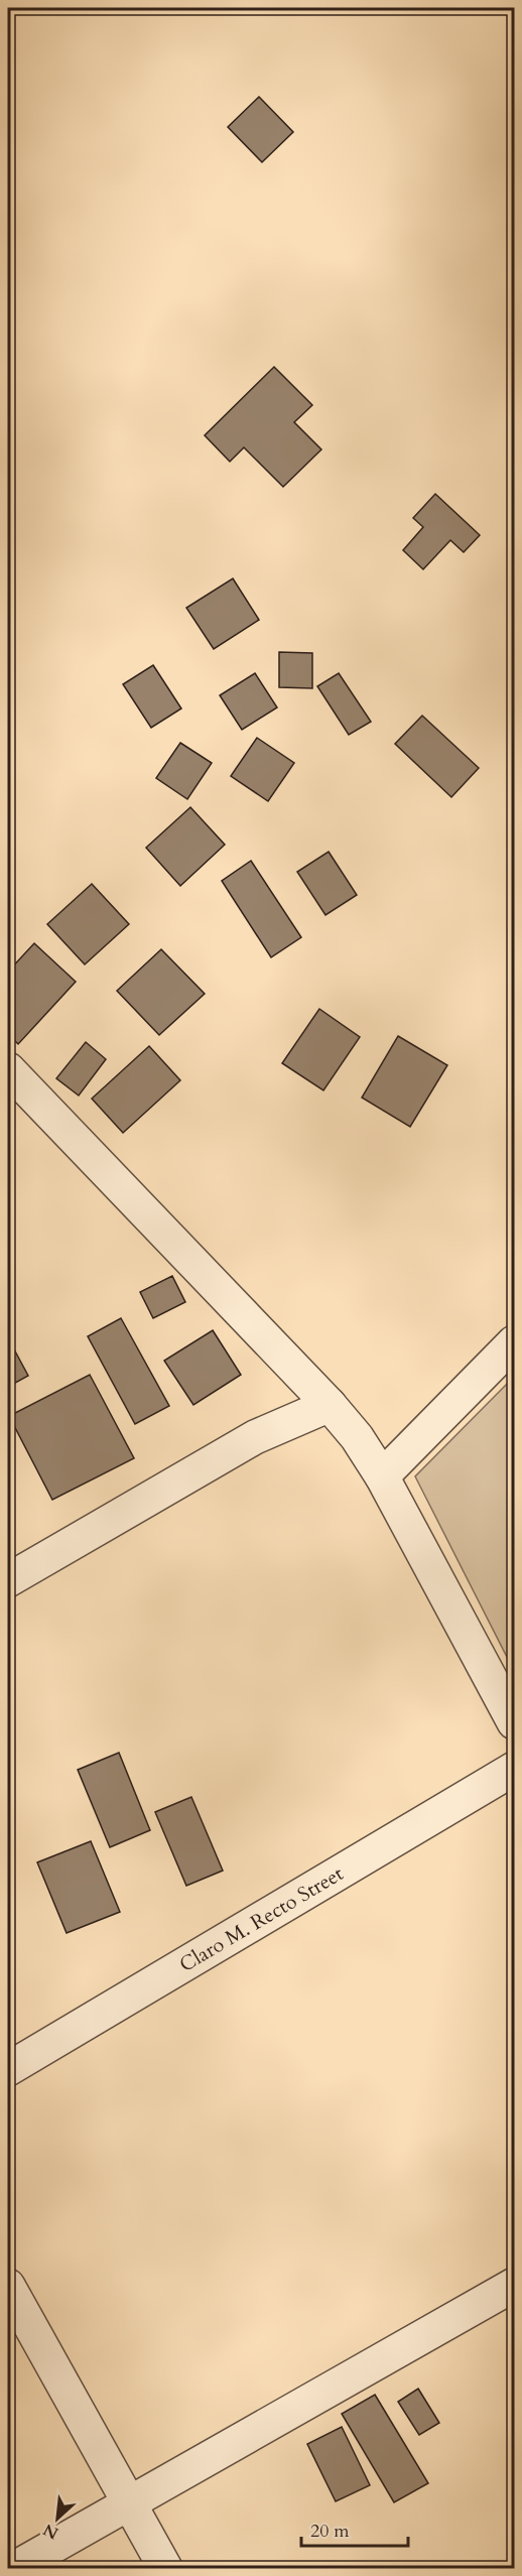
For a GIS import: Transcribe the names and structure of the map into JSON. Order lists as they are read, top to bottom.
{
  "streets": {
    "street": ["Claro M. Recto Street"]
  },
  "scale_bar": "20 m",
  "north": "bottom left"
}
